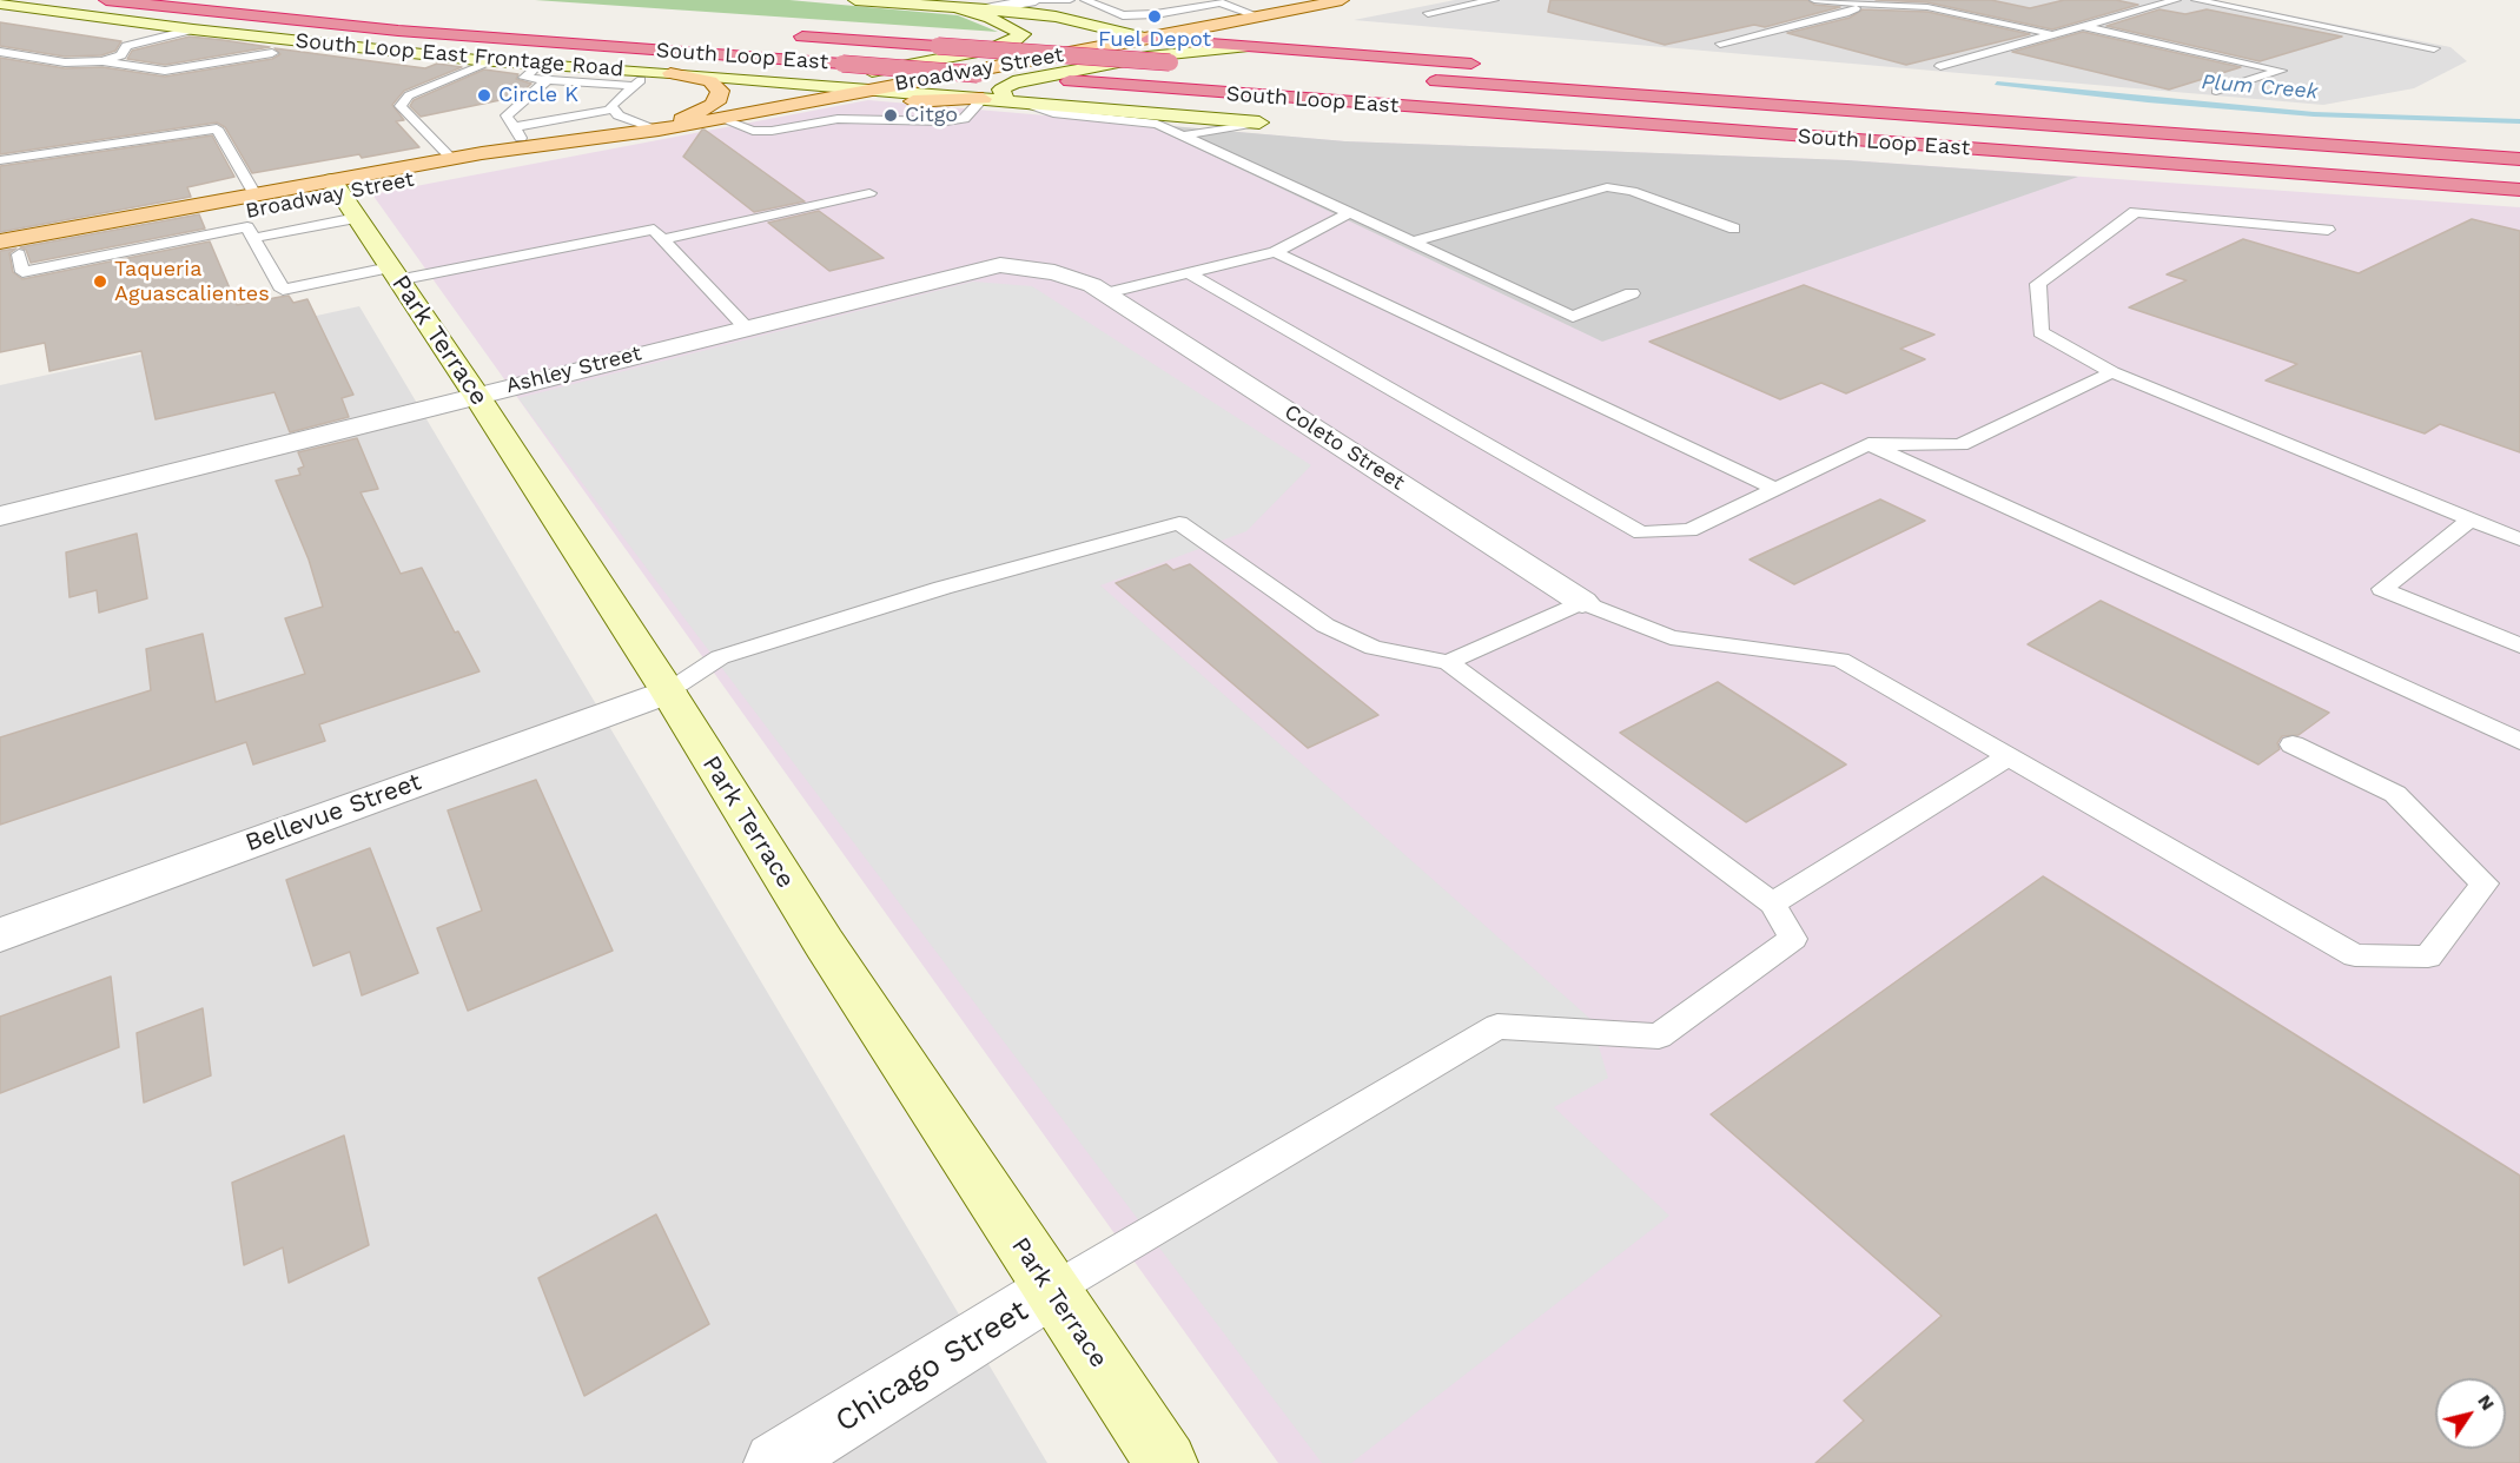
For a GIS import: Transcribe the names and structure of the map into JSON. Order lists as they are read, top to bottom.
{
  "streets": {
    "highway": ["South Loop East"],
    "main road": ["South Loop East Frontage Road", "Broadway Street", "Park Terrace"],
    "street": [
      "Ashley Street",
      "Coleto Street",
      "Bellevue Street",
      "Chicago Street"
    ]
  },
  "crossings": [
    ["South Loop East Frontage Road", "Broadway Street"],
    ["Broadway Street", "Park Terrace"],
    ["Park Terrace", "Ashley Street"],
    ["Park Terrace", "Bellevue Street"],
    ["Park Terrace", "Chicago Street"],
    ["Ashley Street", "Coleto Street"]
  ],
  "water": ["Plum Creek"],
  "places": [
    "Fuel Depot",
    "Circle K",
    "Citgo",
    "Taqueria Aguascalientes"
  ],
  "north": "top right"
}
